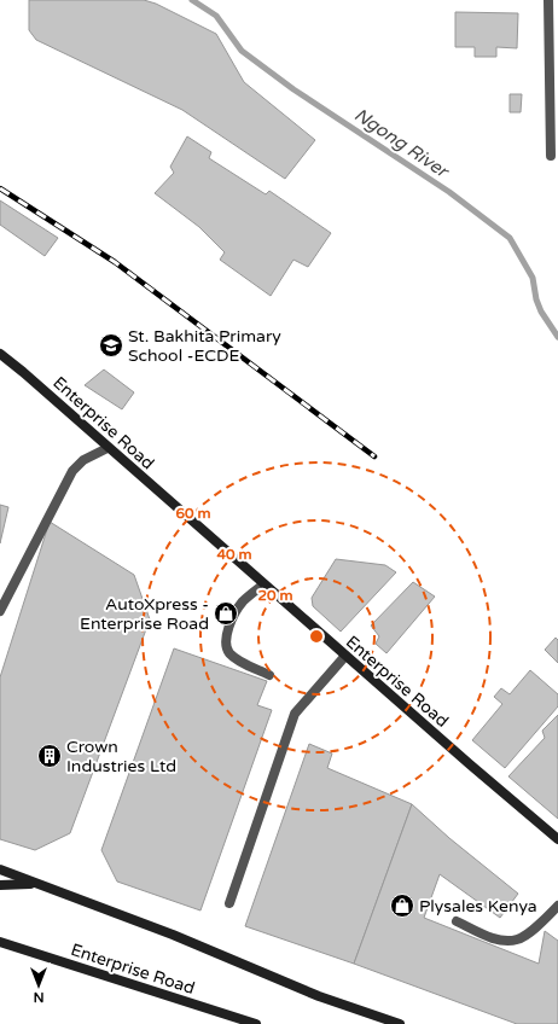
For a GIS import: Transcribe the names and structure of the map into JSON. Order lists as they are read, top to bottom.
{
  "streets": {
    "main road": ["Enterprise Road"]
  },
  "water": ["Ngong River"],
  "places": {
    "school or university": ["St. Bakhita Primary School -ECDE"],
    "shop": ["AutoXpress - Enterprise Road", "Plysales Kenya"],
    "building": ["Crown Industries Ltd"]
  },
  "north": "bottom",
  "rings": ["60 m", "40 m", "20 m"]
}
